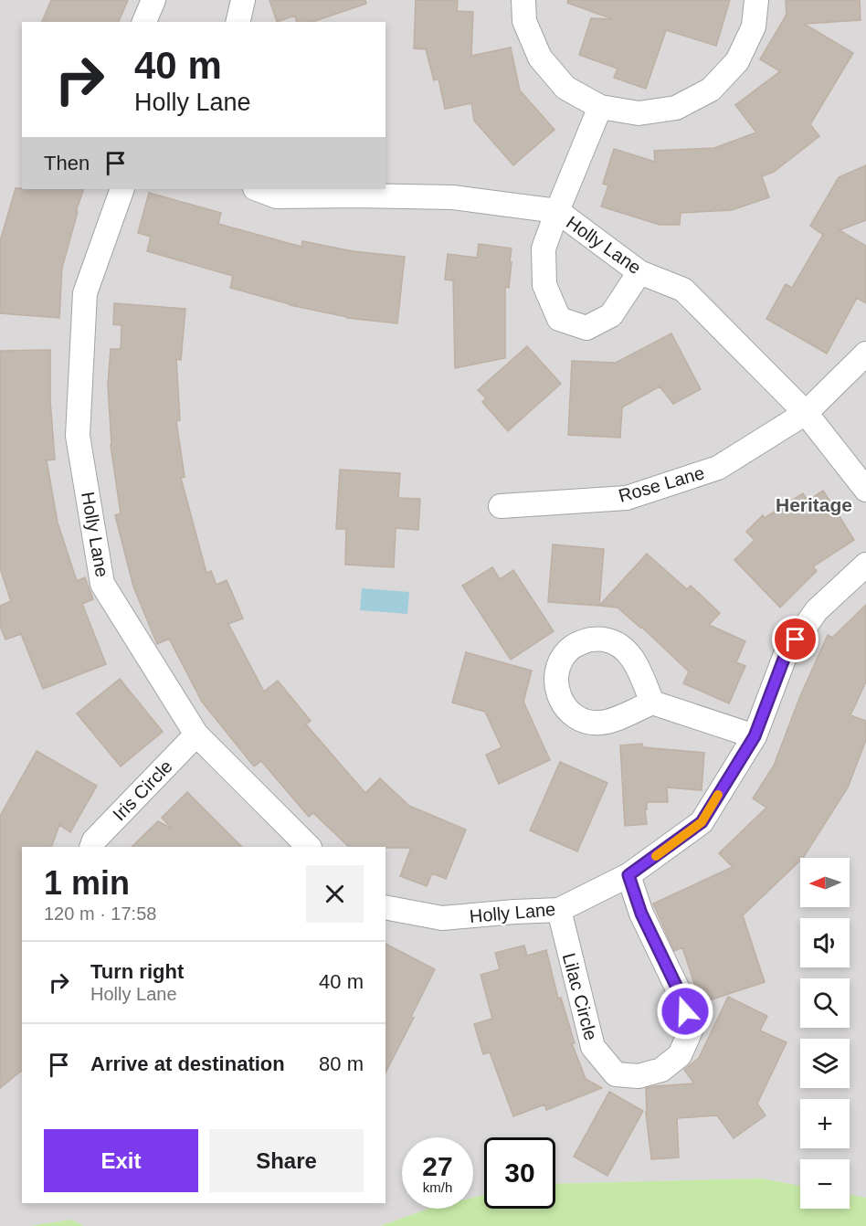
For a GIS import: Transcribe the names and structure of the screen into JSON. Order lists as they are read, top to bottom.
{
  "streets": {
    "street": [
      "Holly Lane",
      "Rose Lane",
      "Iris Circle",
      "Lilac Circle"
    ]
  },
  "crossings": [
    ["Holly Lane", "Rose Lane"],
    ["Holly Lane", "Iris Circle"],
    ["Holly Lane", "Lilac Circle"]
  ],
  "districts": ["Heritage"],
  "north": "left",
  "page": {
    "turn": ["40 m", "Holly Lane"],
    "then": "Then",
    "heading": ["1 min", "120 m · 17:58"],
    "map_buttons": ["+", "−"],
    "list": [
      {
        "name": "Turn right",
        "note": "Holly Lane",
        "value": "40 m"
      },
      {
        "name": "Arrive at destination",
        "value": "80 m"
      }
    ],
    "buttons": ["Exit", "Share"],
    "speed": "27 km/h",
    "limit": "30"
  }
}
